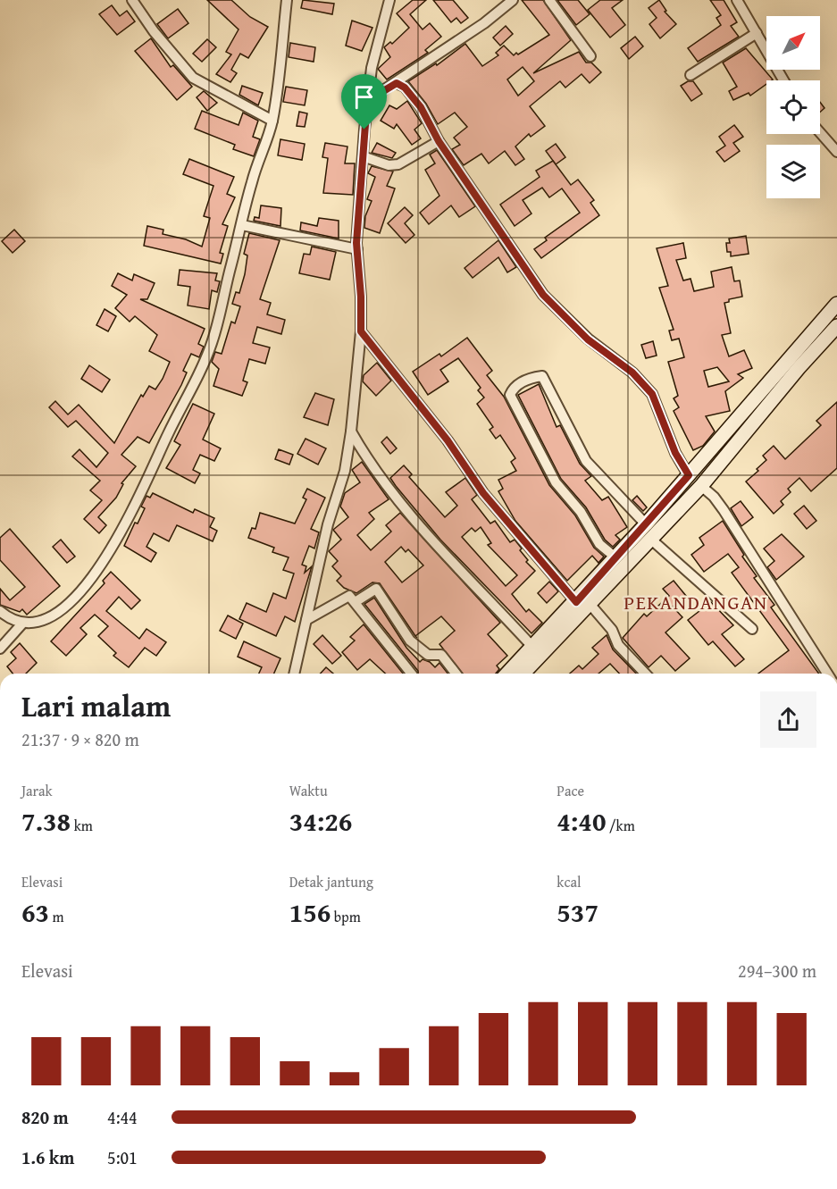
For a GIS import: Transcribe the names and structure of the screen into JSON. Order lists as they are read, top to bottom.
{
  "districts": ["PEKANDANGAN"],
  "north": "top right",
  "page": {
    "heading": ["Lari malam", "21:37 · 9 × 820 m"],
    "stats": [
      ["Jarak", "7.38 km"],
      ["Waktu", "34:26"],
      ["Pace", "4:40 /km"],
      ["Elevasi", "63 m"],
      ["Detak jantung", "156 bpm"],
      ["kcal", "537"]
    ],
    "chart": ["Elevasi", "294–300 m"],
    "list": [
      {
        "name": "820 m",
        "note": "4:44"
      },
      {
        "name": "1.6 km",
        "note": "5:01"
      }
    ]
  }
}
